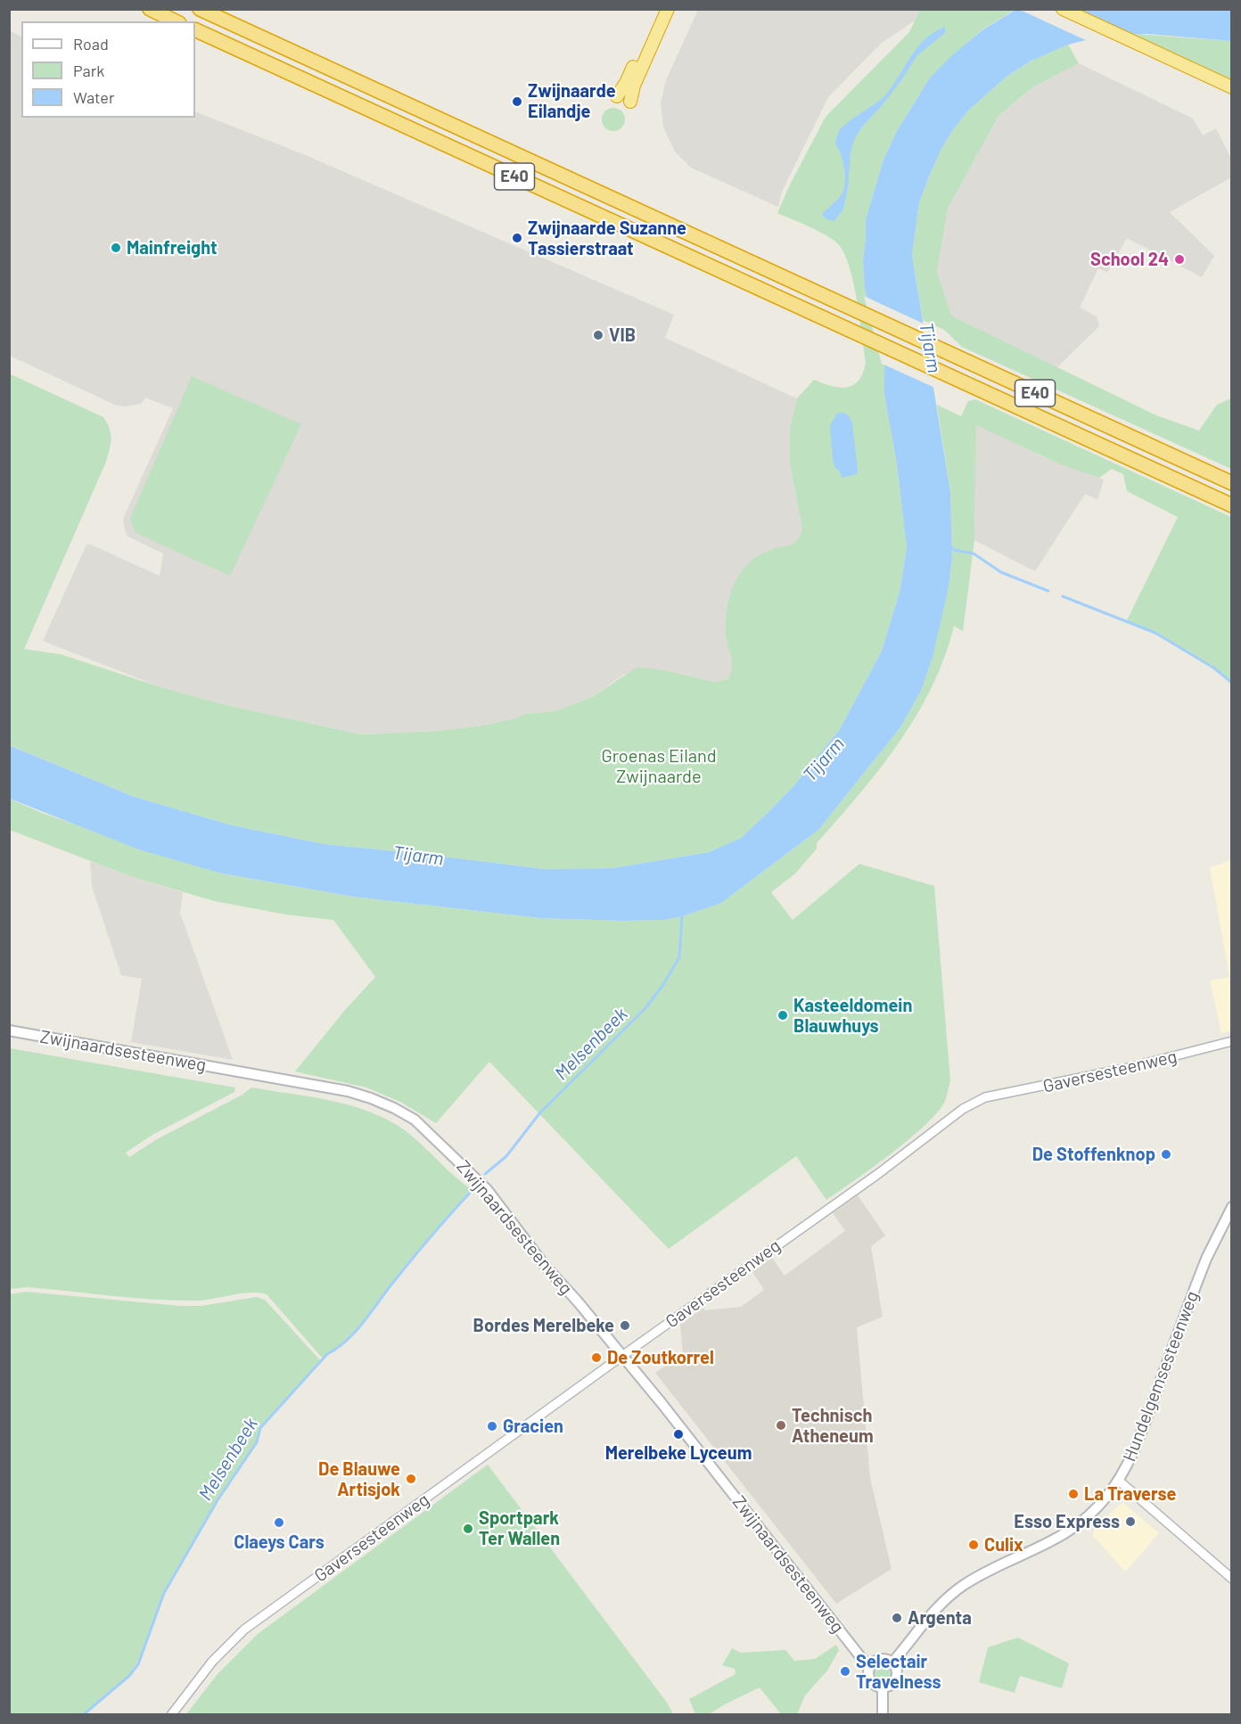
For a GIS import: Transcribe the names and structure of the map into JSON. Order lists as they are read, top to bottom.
{
  "streets": {
    "highway": ["E40"],
    "main road": ["Zwijnaardsesteenweg", "Hundelgemsesteenweg"],
    "street": ["Gaversesteenweg"]
  },
  "crossings": [
    ["Zwijnaardsesteenweg", "Gaversesteenweg"],
    ["Zwijnaardsesteenweg", "Hundelgemsesteenweg"]
  ],
  "water": ["Tijarm", "Melsenbeek"],
  "parks": ["Groenas Eiland Zwijnaarde"],
  "places": [
    "Zwijnaarde Eilandje",
    "Zwijnaarde Suzanne Tassierstraat",
    "Mainfreight",
    "School 24",
    "VIB",
    "Kasteeldomein Blauwhuys",
    "De Stoffenknop",
    "Bordes Merelbeke",
    "De Zoutkorrel",
    "Technisch Atheneum",
    "Gracien",
    "Merelbeke Lyceum",
    "De Blauwe Artisjok",
    "La Traverse",
    "Esso Express",
    "Claeys Cars",
    "Sportpark Ter Wallen",
    "Culix",
    "Argenta",
    "Selectair Travelness"
  ],
  "legend": ["Road", "Park", "Water"]
}
